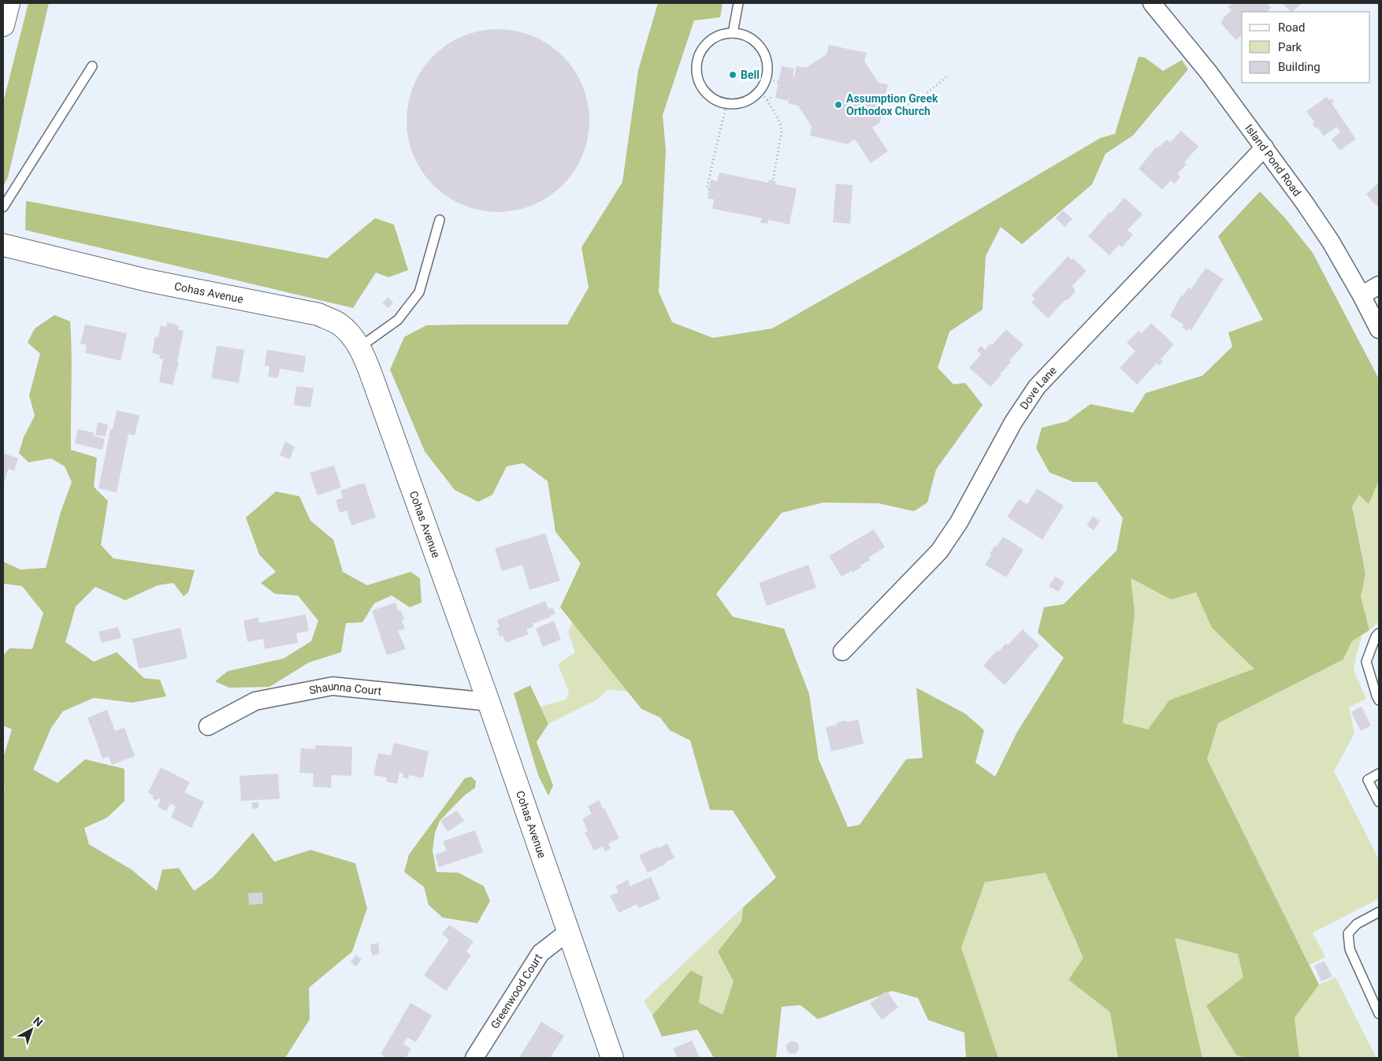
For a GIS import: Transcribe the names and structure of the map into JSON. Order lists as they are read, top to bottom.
{
  "streets": {
    "street": [
      "Island Pond Road",
      "Cohas Avenue",
      "Dove Lane",
      "Shaunna Court",
      "Greenwood Court"
    ]
  },
  "crossings": [
    ["Island Pond Road", "Dove Lane"],
    ["Cohas Avenue", "Shaunna Court"],
    ["Cohas Avenue", "Greenwood Court"]
  ],
  "places": ["Bell", "Assumption Greek Orthodox Church"],
  "legend": ["Road", "Park", "Building"],
  "north": "top right"
}
